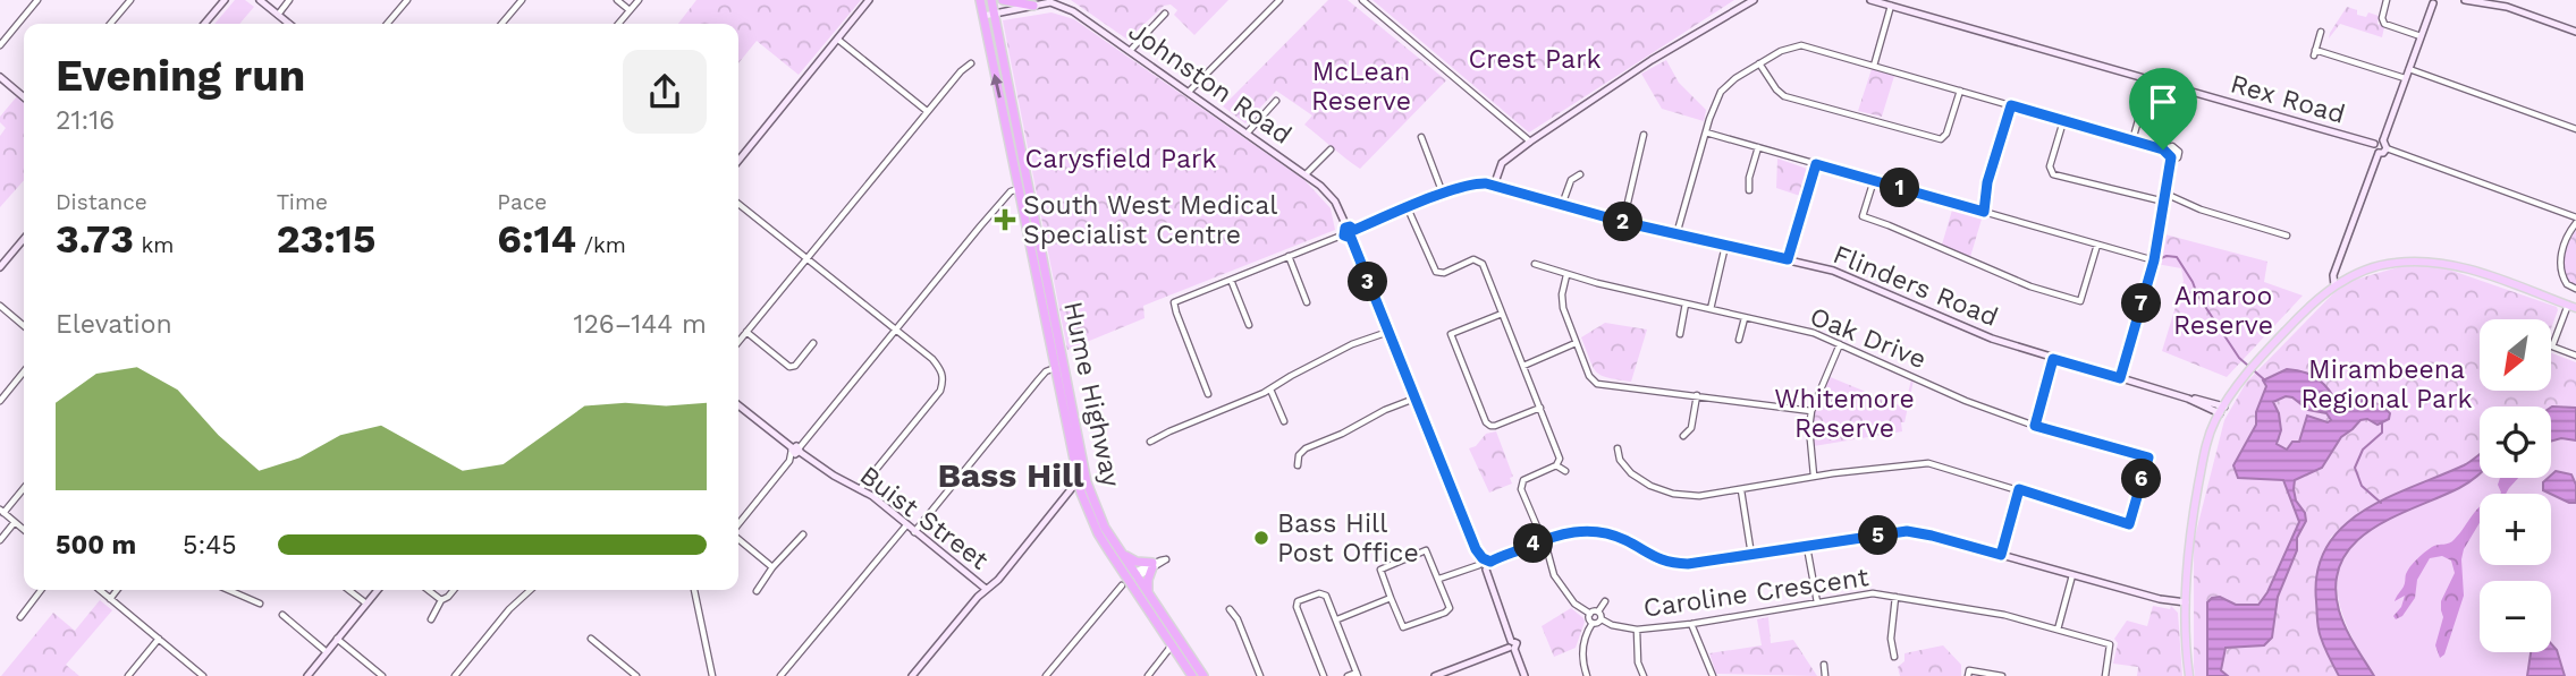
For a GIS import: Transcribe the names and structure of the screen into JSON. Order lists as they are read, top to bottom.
{
  "streets": {
    "highway": ["Hume Highway"],
    "street": [
      "Johnston Road",
      "Rex Road",
      "Flinders Road",
      "Oak Drive",
      "Buist Street",
      "Caroline Crescent"
    ]
  },
  "crossings": [
    ["Johnston Road", "Flinders Road"],
    ["Johnston Road", "Hume Highway"]
  ],
  "districts": ["Bass Hill"],
  "parks": [
    "Crest Park",
    "McLean Reserve",
    "Carysfield Park",
    "Amaroo Reserve",
    "Mirambeena Regional Park",
    "Whitemore Reserve"
  ],
  "places": {
    "health": ["South West Medical Specialist Centre"],
    "other": ["Bass Hill Post Office"]
  },
  "north": "bottom left",
  "page": {
    "heading": ["Evening run", "21:16"],
    "stats": [
      ["Distance", "3.73 km"],
      ["Time", "23:15"],
      ["Pace", "6:14 /km"]
    ],
    "pins": [
      "1",
      "2",
      "3",
      "7",
      "6",
      "5",
      "4"
    ],
    "chart": ["Elevation", "126–144 m"],
    "map_buttons": ["+", "−"],
    "list": [
      {
        "name": "500 m",
        "note": "5:45"
      }
    ]
  }
}
